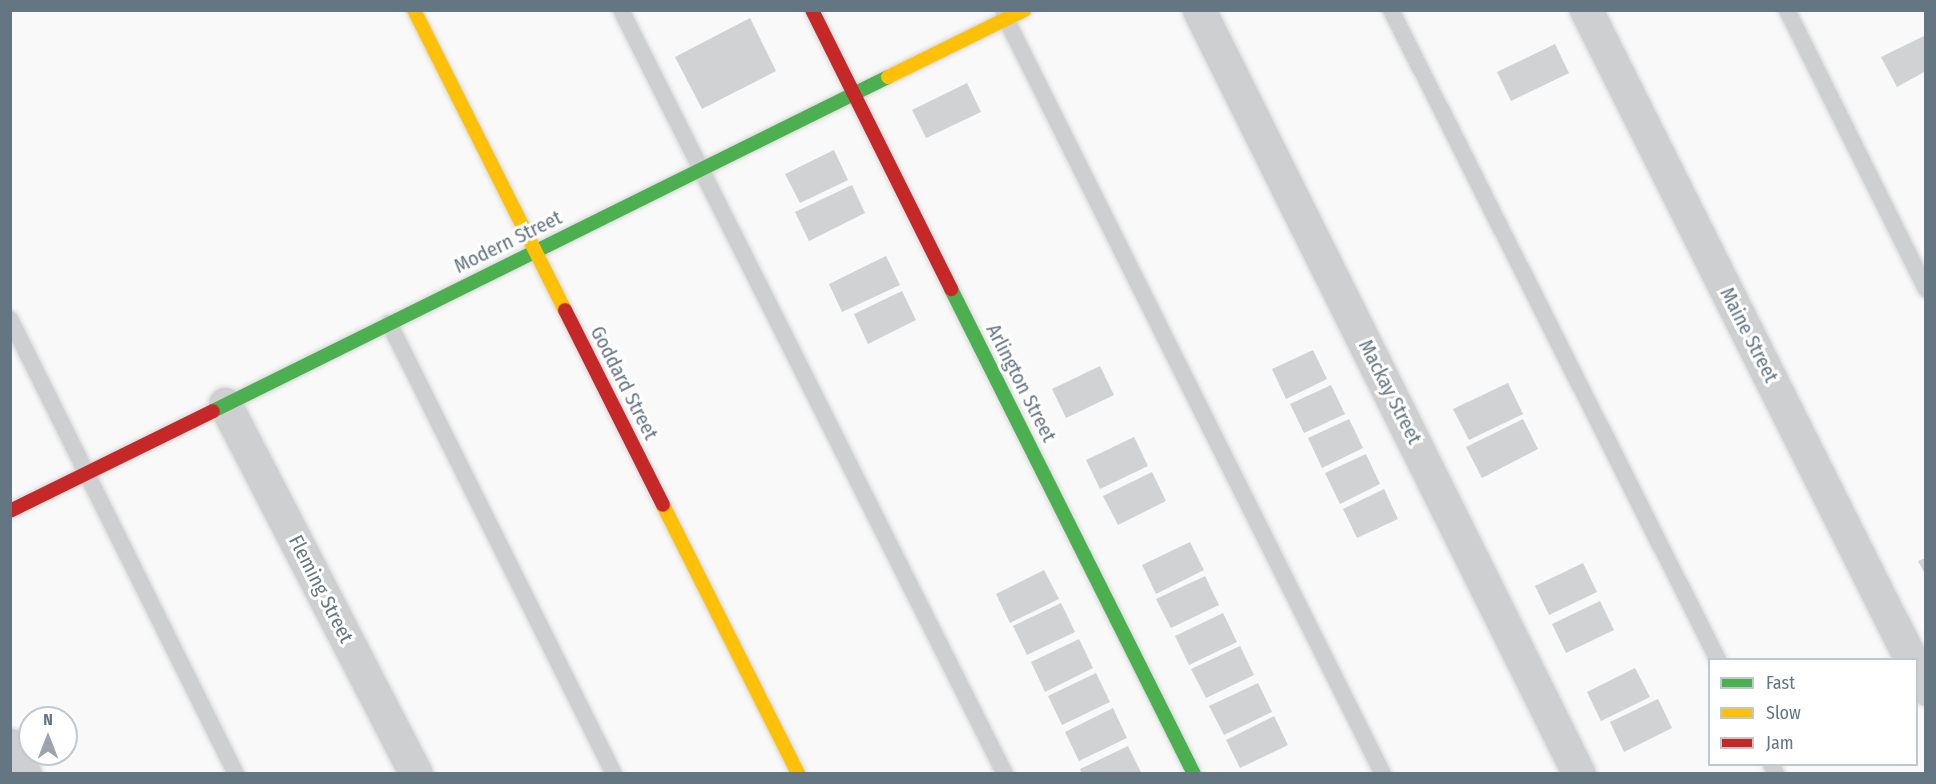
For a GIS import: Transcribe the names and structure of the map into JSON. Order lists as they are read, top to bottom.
{
  "streets": {
    "street": [
      "Modern Street",
      "Maine Street",
      "Goddard Street",
      "Arlington Street",
      "Mackay Street",
      "Fleming Street"
    ]
  },
  "crossings": [
    ["Modern Street", "Goddard Street"],
    ["Modern Street", "Arlington Street"],
    ["Modern Street", "Fleming Street"]
  ],
  "legend": ["Fast", "Slow", "Jam"],
  "north": "top"
}
